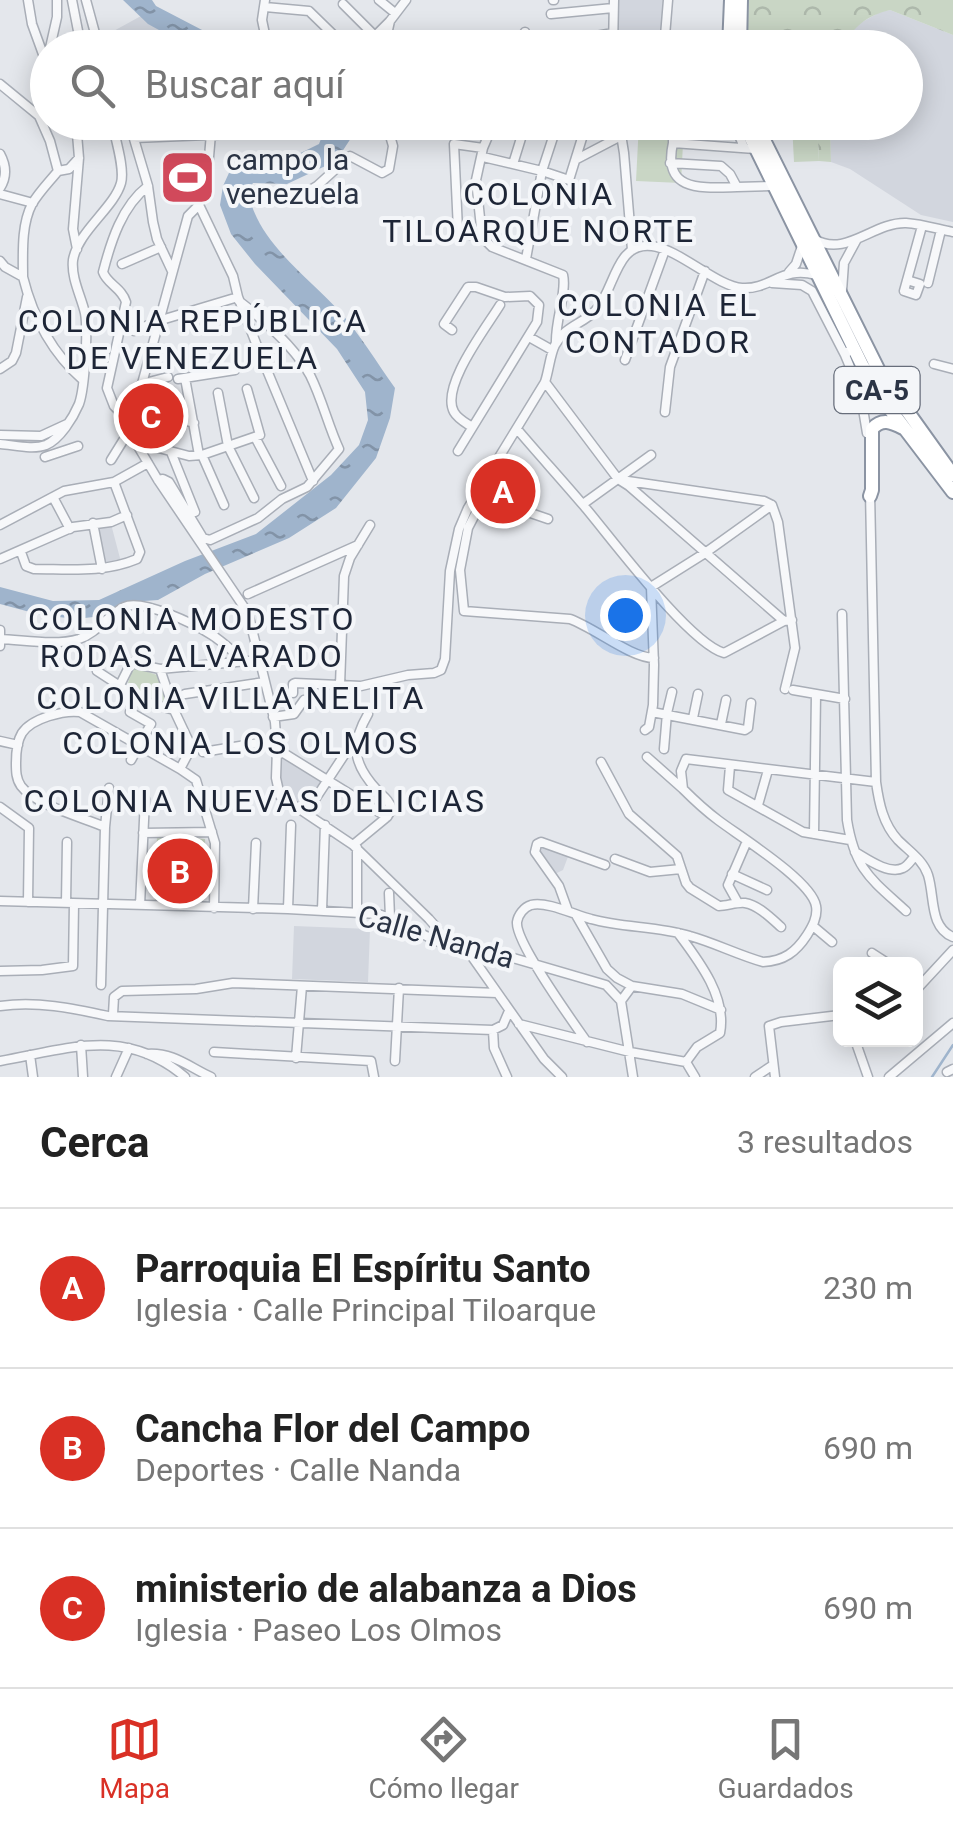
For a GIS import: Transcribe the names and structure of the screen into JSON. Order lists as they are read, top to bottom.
{
  "streets": {
    "highway": ["CA-5"],
    "street": ["Calle Nanda"]
  },
  "districts": [
    "COLONIA TILOARQUE NORTE",
    "COLONIA EL CONTADOR",
    "COLONIA REPÚBLICA DE VENEZUELA",
    "COLONIA MODESTO RODAS ALVARADO",
    "COLONIA VILLA NELITA",
    "COLONIA LOS OLMOS",
    "COLONIA NUEVAS DELICIAS"
  ],
  "places": {
    "sports": ["campo la venezuela"]
  },
  "page": {
    "search": "Buscar aquí",
    "pins": ["C", "A", "B"],
    "heading": ["Cerca", "3 resultados"],
    "list": [
      {
        "mark": "A",
        "name": "Parroquia El Espíritu Santo",
        "note": "Iglesia · Calle Principal Tiloarque",
        "value": "230 m"
      },
      {
        "mark": "B",
        "name": "Cancha Flor del Campo",
        "note": "Deportes · Calle Nanda",
        "value": "690 m"
      },
      {
        "mark": "C",
        "name": "ministerio de alabanza a Dios",
        "note": "Iglesia · Paseo Los Olmos",
        "value": "690 m"
      }
    ],
    "nav": ["Mapa", "Cómo llegar", "Guardados"]
  }
}
